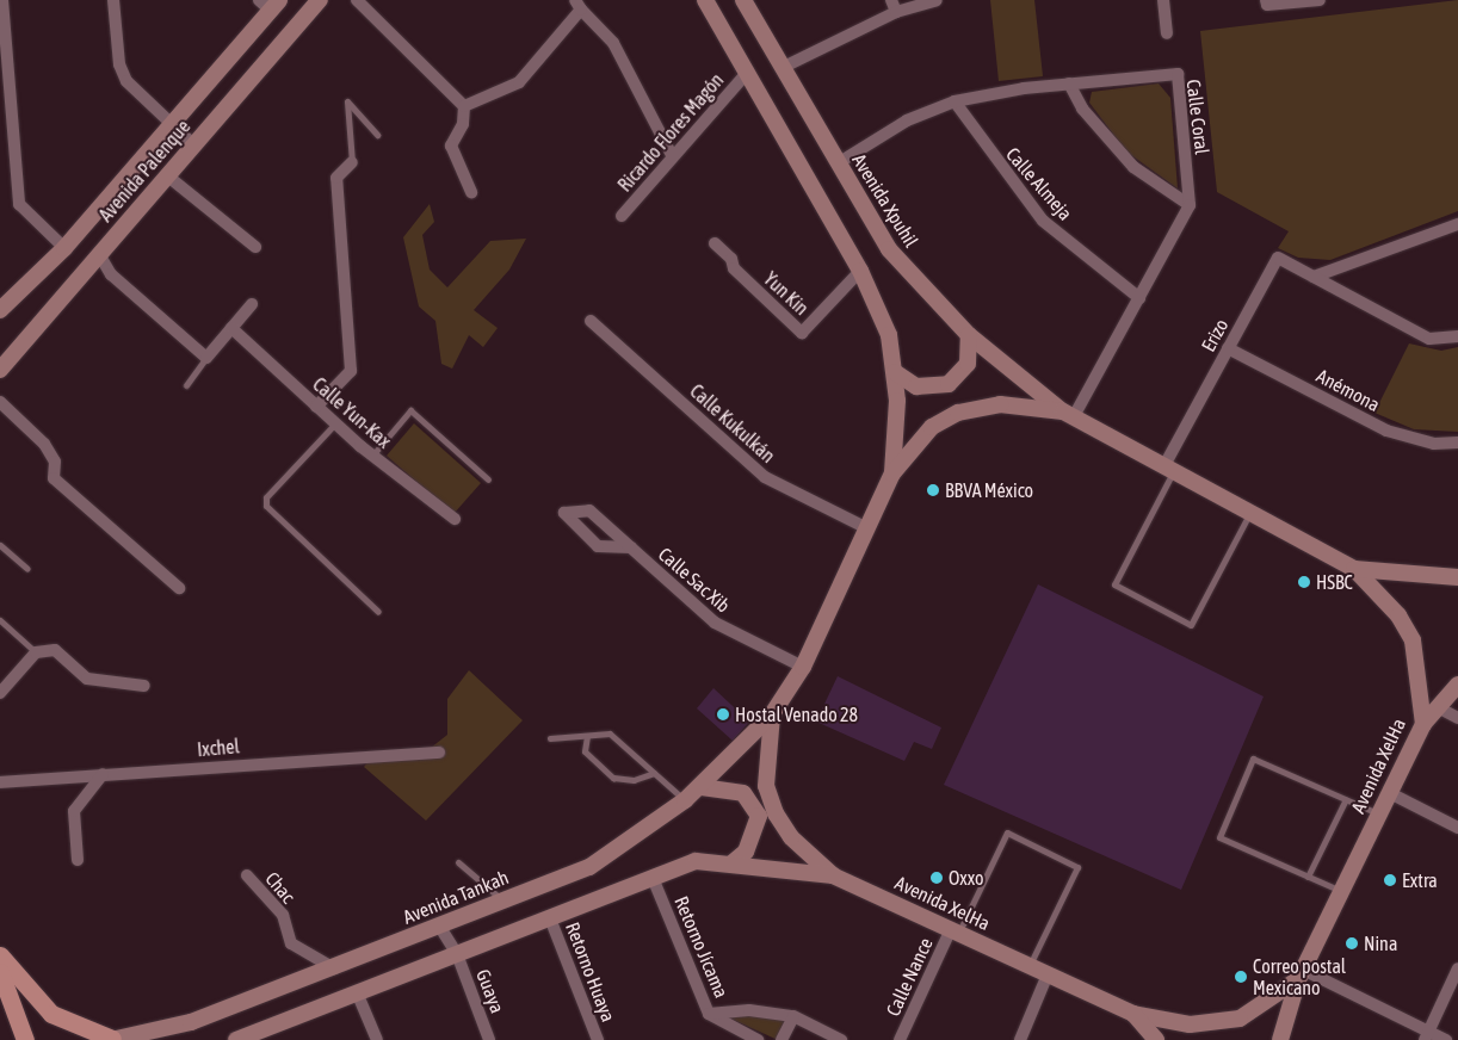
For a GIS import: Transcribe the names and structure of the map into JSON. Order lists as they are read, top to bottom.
{
  "streets": {
    "street": [
      "Calle Coral",
      "Ricardo Flores Magón",
      "Avenida Palenque",
      "Calle Almeja",
      "Avenida Xpuhil",
      "Yun Kin",
      "Erizo",
      "Anémona",
      "Calle Yun-Kax",
      "Calle Kukulkán",
      "Calle Sac Xib",
      "Ixchel",
      "Avenida XelHa",
      "Chac",
      "Avenida Tankah",
      "Retorno Jícama",
      "Retorno Huaya",
      "Calle Nance",
      "Guaya"
    ]
  },
  "crossings": [
    ["Calle Coral", "Calle Almeja"],
    ["Calle Coral", "Avenida Xpuhil"],
    ["Avenida Xpuhil", "Avenida XelHa"],
    ["Erizo", "Anémona"],
    ["Erizo", "Avenida XelHa"],
    ["Calle Kukulkán", "Avenida XelHa"],
    ["Calle Sac Xib", "Avenida XelHa"],
    ["Avenida XelHa", "Avenida Tankah"],
    ["Avenida XelHa", "Calle Nance"],
    ["Chac", "Avenida Tankah"],
    ["Avenida Tankah", "Guaya"]
  ],
  "places": [
    "BBVA México",
    "HSBC",
    "Hostal Venado 28",
    "Oxxo",
    "Extra",
    "Nina",
    "Correo postal Mexicano"
  ]
}
